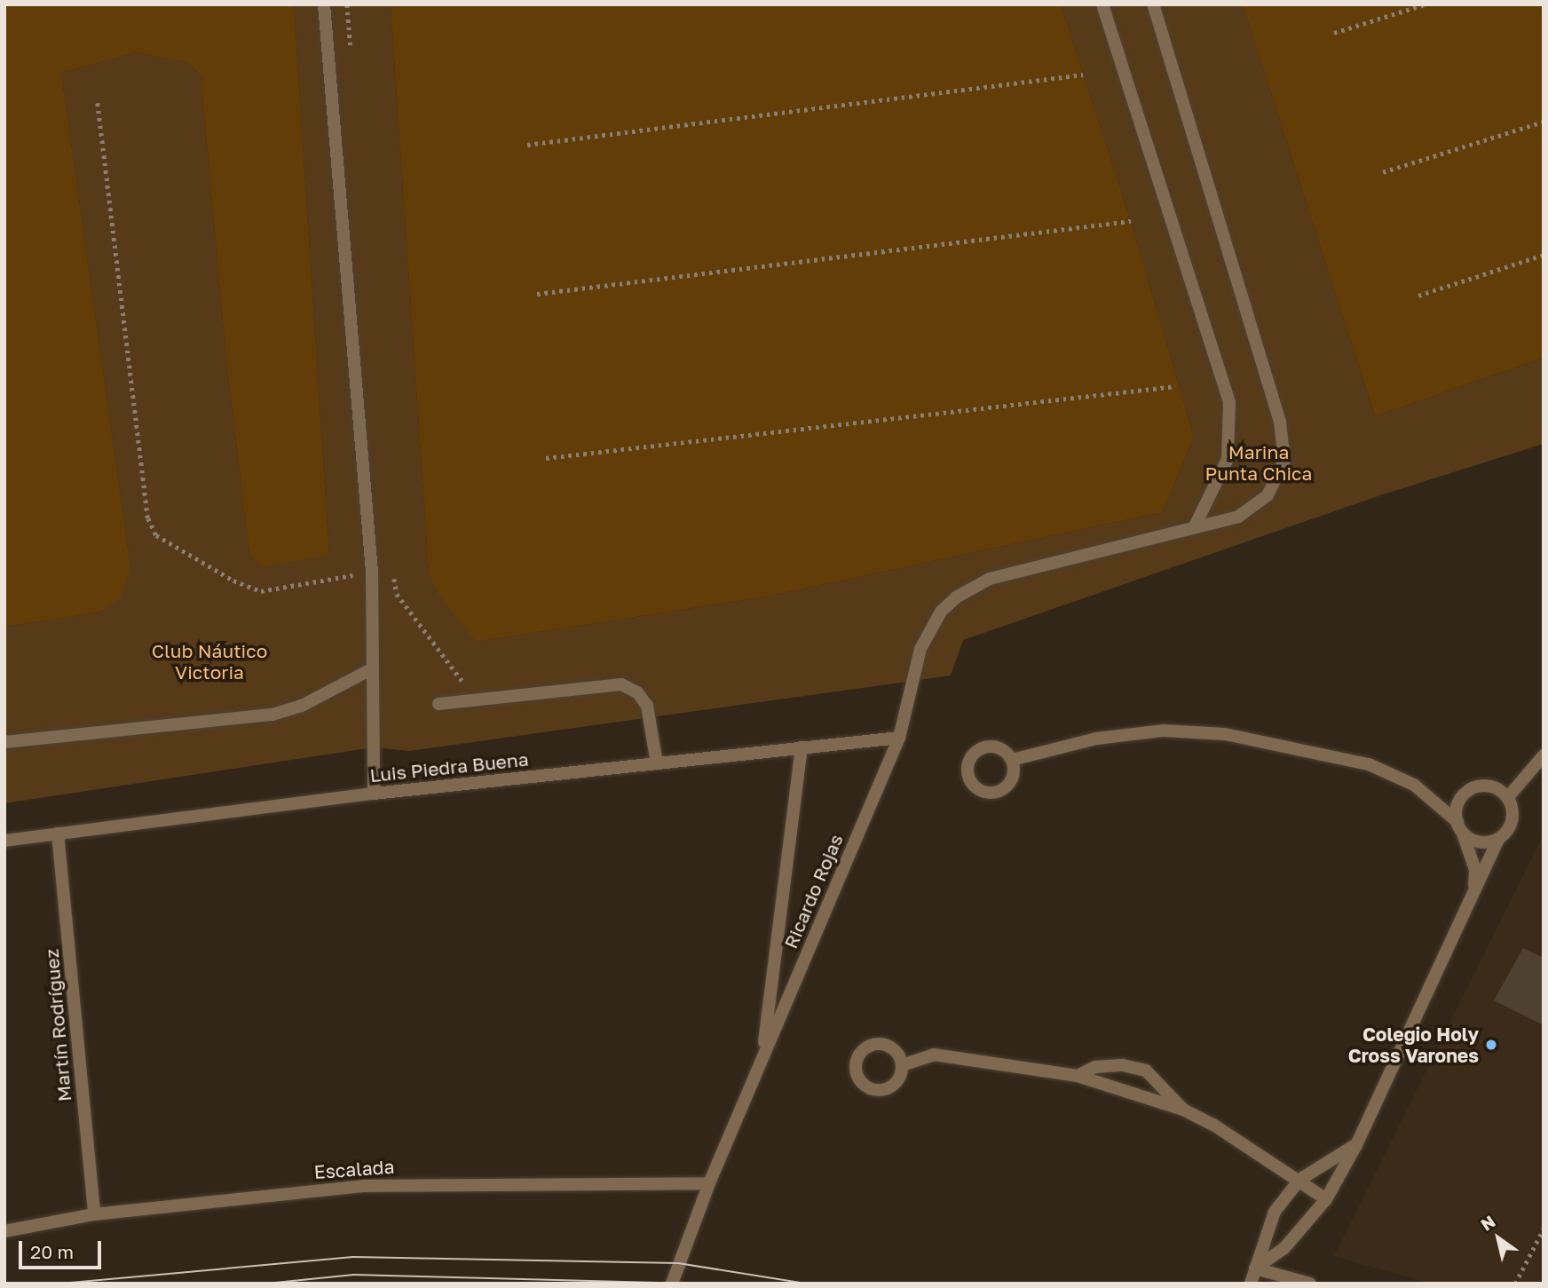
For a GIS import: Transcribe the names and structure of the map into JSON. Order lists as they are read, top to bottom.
{
  "streets": {
    "street": [
      "Luis Piedra Buena",
      "Ricardo Rojas",
      "Martín Rodríguez",
      "Escalada"
    ]
  },
  "crossings": [
    ["Luis Piedra Buena", "Ricardo Rojas"],
    ["Luis Piedra Buena", "Martín Rodríguez"],
    ["Ricardo Rojas", "Escalada"],
    ["Martín Rodríguez", "Escalada"]
  ],
  "parks": ["Marina Punta Chica", "Club Náutico Victoria"],
  "places": ["Colegio Holy Cross Varones"],
  "scale_bar": "20 m",
  "north": "top left"
}
